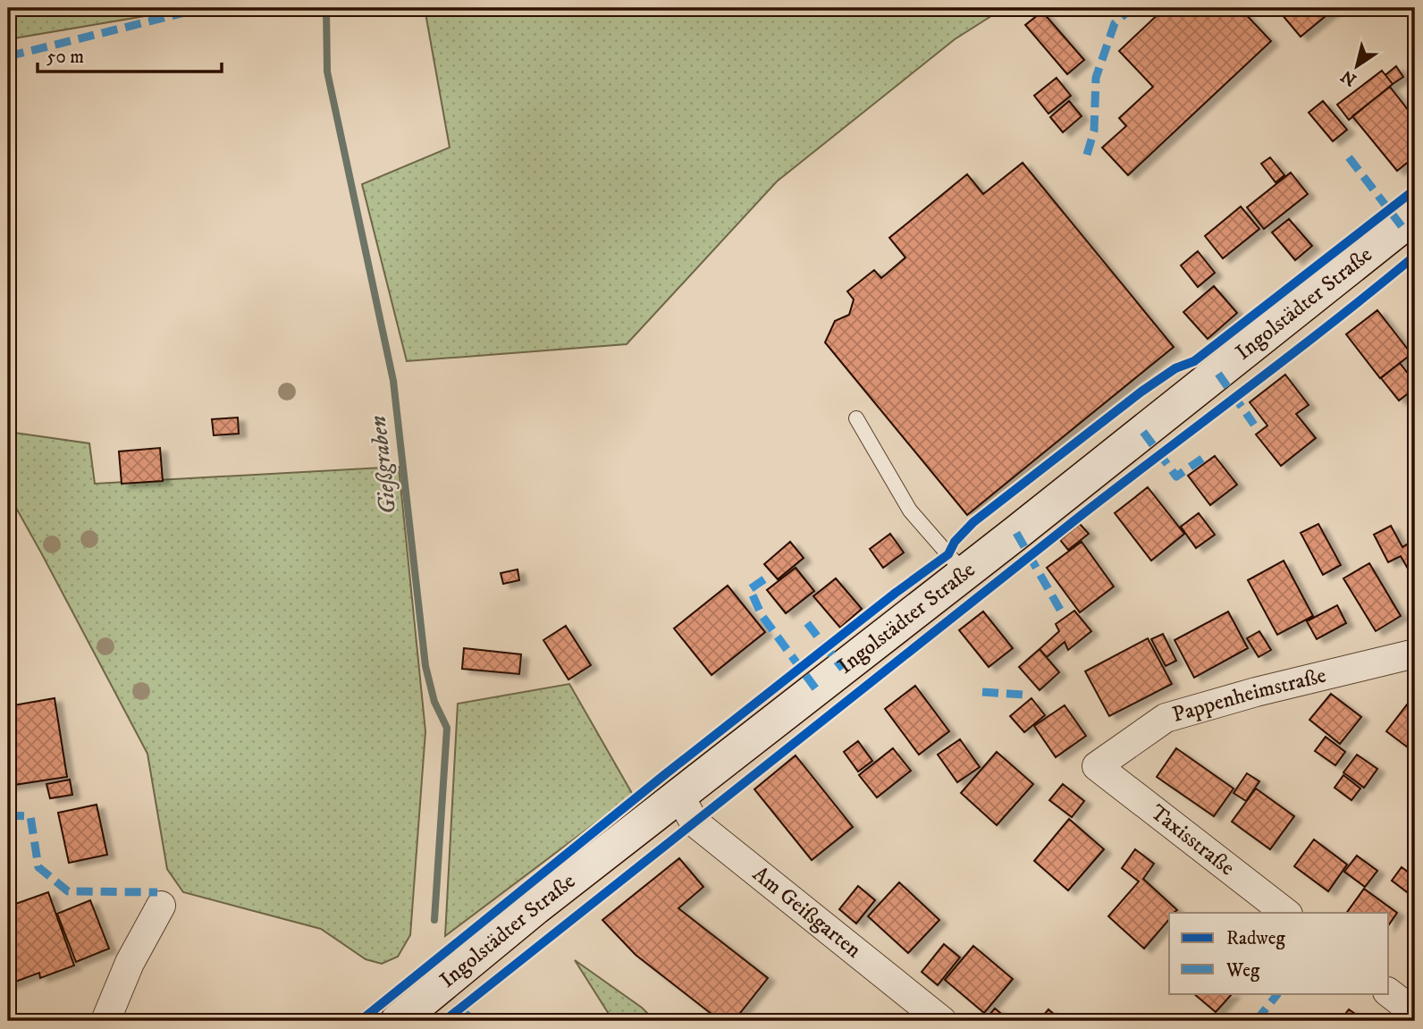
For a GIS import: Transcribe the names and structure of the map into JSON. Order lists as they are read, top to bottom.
{
  "streets": {
    "main road": ["Ingolstädter Straße"],
    "street": ["Pappenheimstraße", "Taxisstraße", "Am Geißgarten"]
  },
  "crossings": [
    ["Ingolstädter Straße", "Am Geißgarten"],
    ["Pappenheimstraße", "Taxisstraße"]
  ],
  "water": ["Gießgraben"],
  "legend": ["Radweg", "Weg"],
  "scale_bar": "50 m",
  "north": "bottom left"
}
